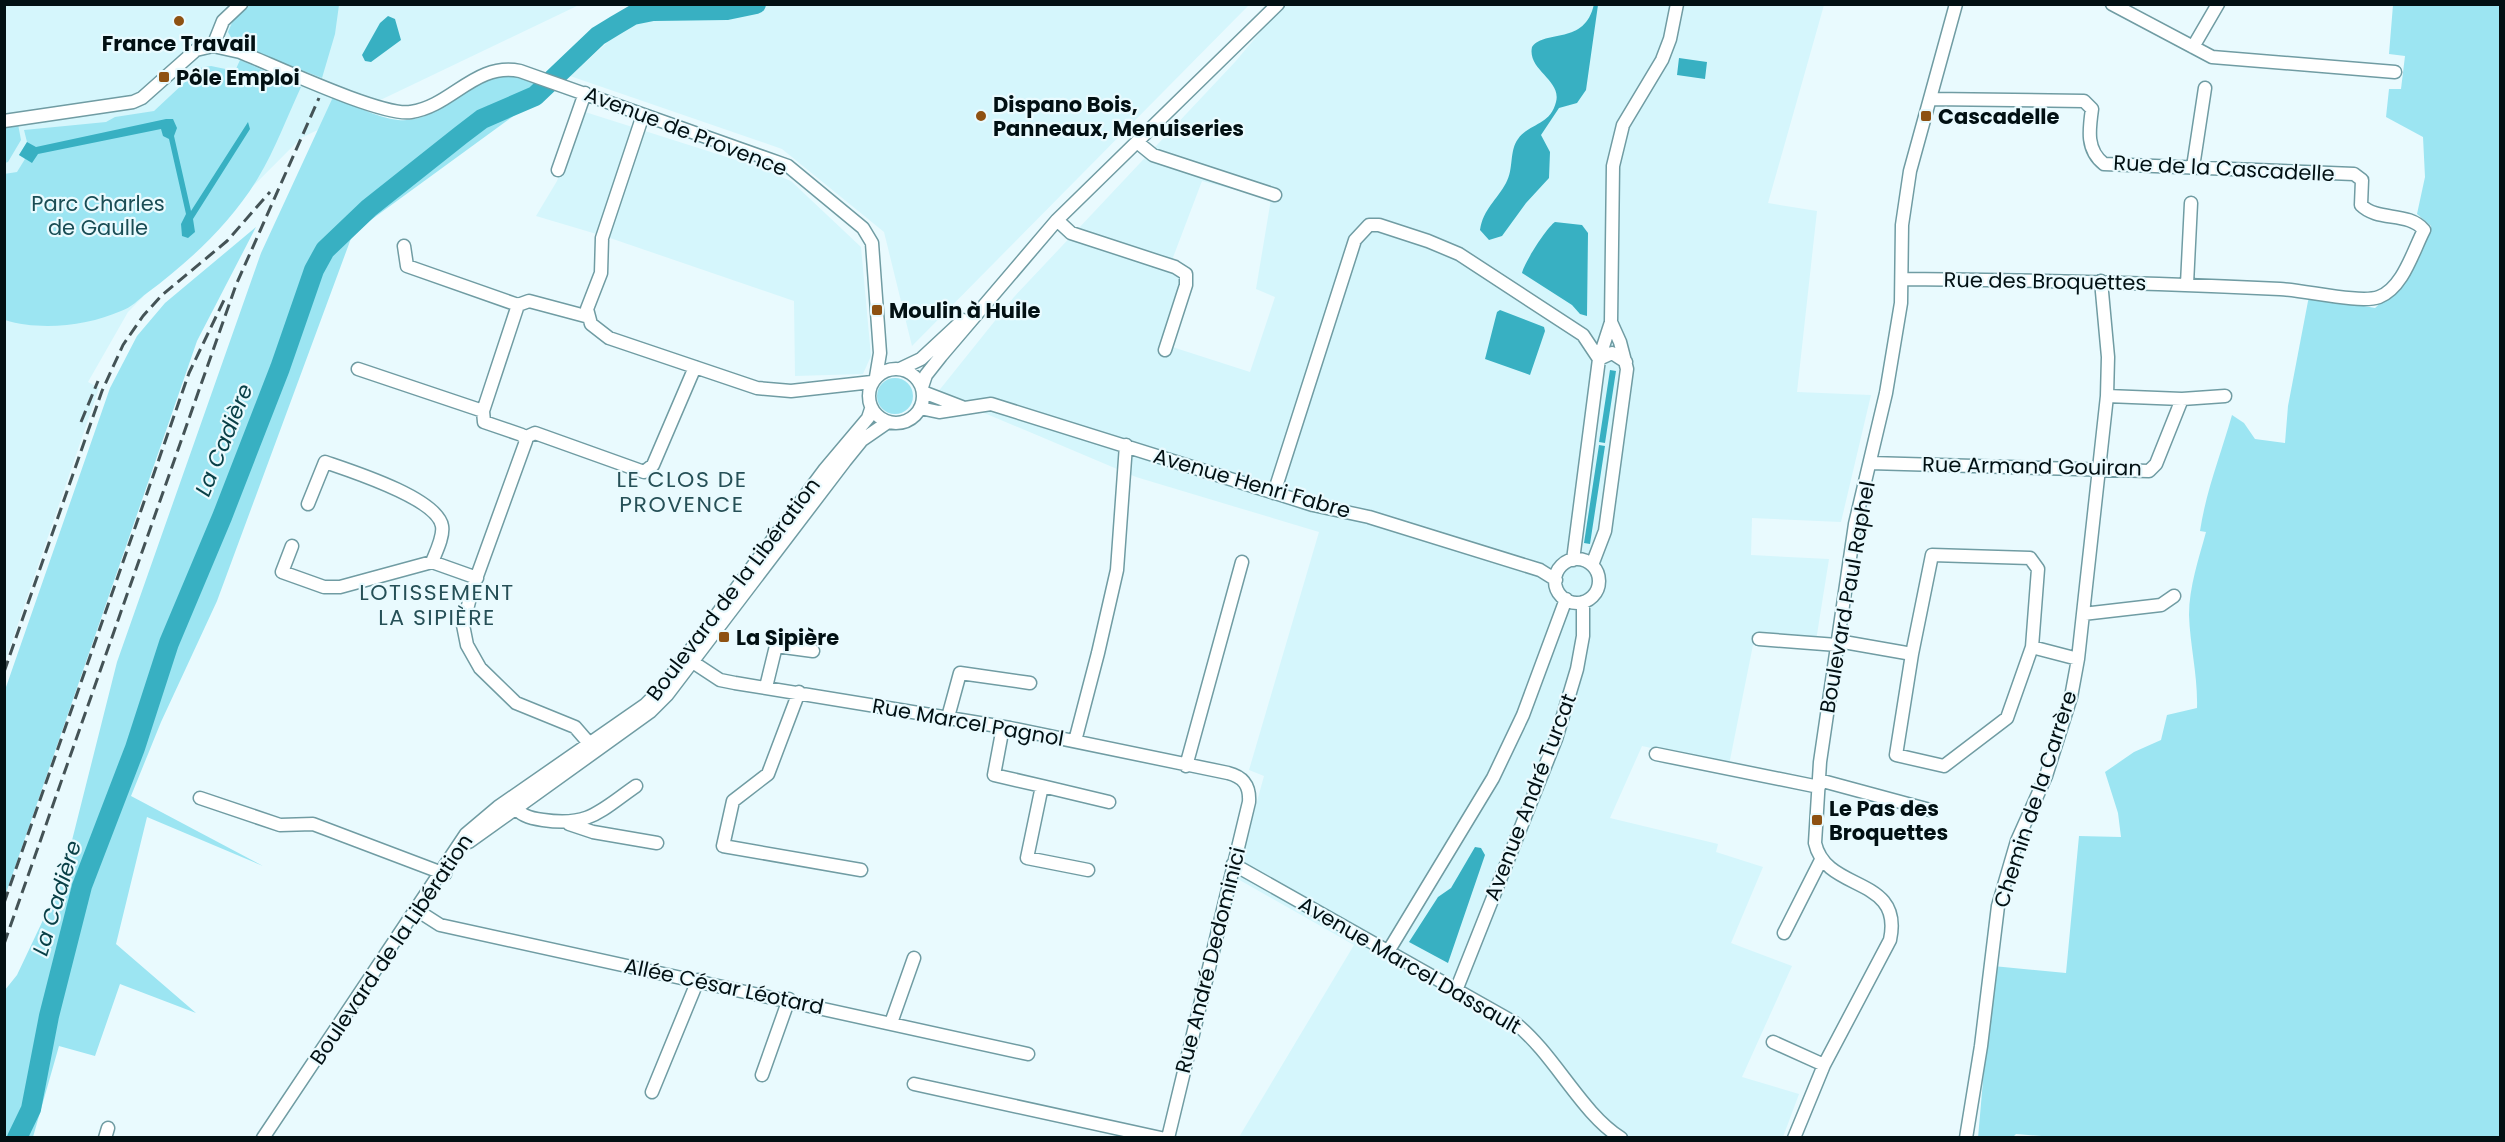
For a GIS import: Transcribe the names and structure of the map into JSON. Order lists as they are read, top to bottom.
{
  "streets": {
    "street": [
      "Avenue de Provence",
      "Rue de la Cascadelle",
      "Rue des Broquettes",
      "Rue Armand Gouiran",
      "Avenue Henri Fabre",
      "Boulevard de la Libération",
      "Boulevard Paul Raphel",
      "Rue Marcel Pagnol",
      "Avenue André Turcat",
      "Chemin de la Carrère",
      "Rue André Dedominici",
      "Avenue Marcel Dassault",
      "Allée César Léotard"
    ]
  },
  "crossings": [
    ["Avenue de Provence", "Avenue Henri Fabre"],
    ["Avenue de Provence", "Boulevard de la Libération"],
    ["Rue de la Cascadelle", "Rue des Broquettes"],
    ["Rue de la Cascadelle", "Boulevard Paul Raphel"],
    ["Rue des Broquettes", "Boulevard Paul Raphel"],
    ["Rue des Broquettes", "Chemin de la Carrère"],
    ["Rue Armand Gouiran", "Boulevard Paul Raphel"],
    ["Rue Armand Gouiran", "Chemin de la Carrère"],
    ["Avenue Henri Fabre", "Boulevard de la Libération"],
    ["Avenue Henri Fabre", "Avenue André Turcat"],
    ["Boulevard de la Libération", "Rue Marcel Pagnol"],
    ["Boulevard de la Libération", "Allée César Léotard"],
    ["Rue Marcel Pagnol", "Rue André Dedominici"],
    ["Avenue André Turcat", "Avenue Marcel Dassault"],
    ["Rue André Dedominici", "Avenue Marcel Dassault"]
  ],
  "districts": ["LE CLOS DE PROVENCE", "LOTISSEMENT LA SIPIÈRE"],
  "water": ["La Cadière"],
  "parks": ["Parc Charles de Gaulle"],
  "places": {
    "other": ["France Travail", "Dispano Bois, Panneaux, Menuiseries"],
    "transit": [
      "Pôle Emploi",
      "Cascadelle",
      "Moulin à Huile",
      "La Sipière",
      "Le Pas des Broquettes"
    ]
  }
}
